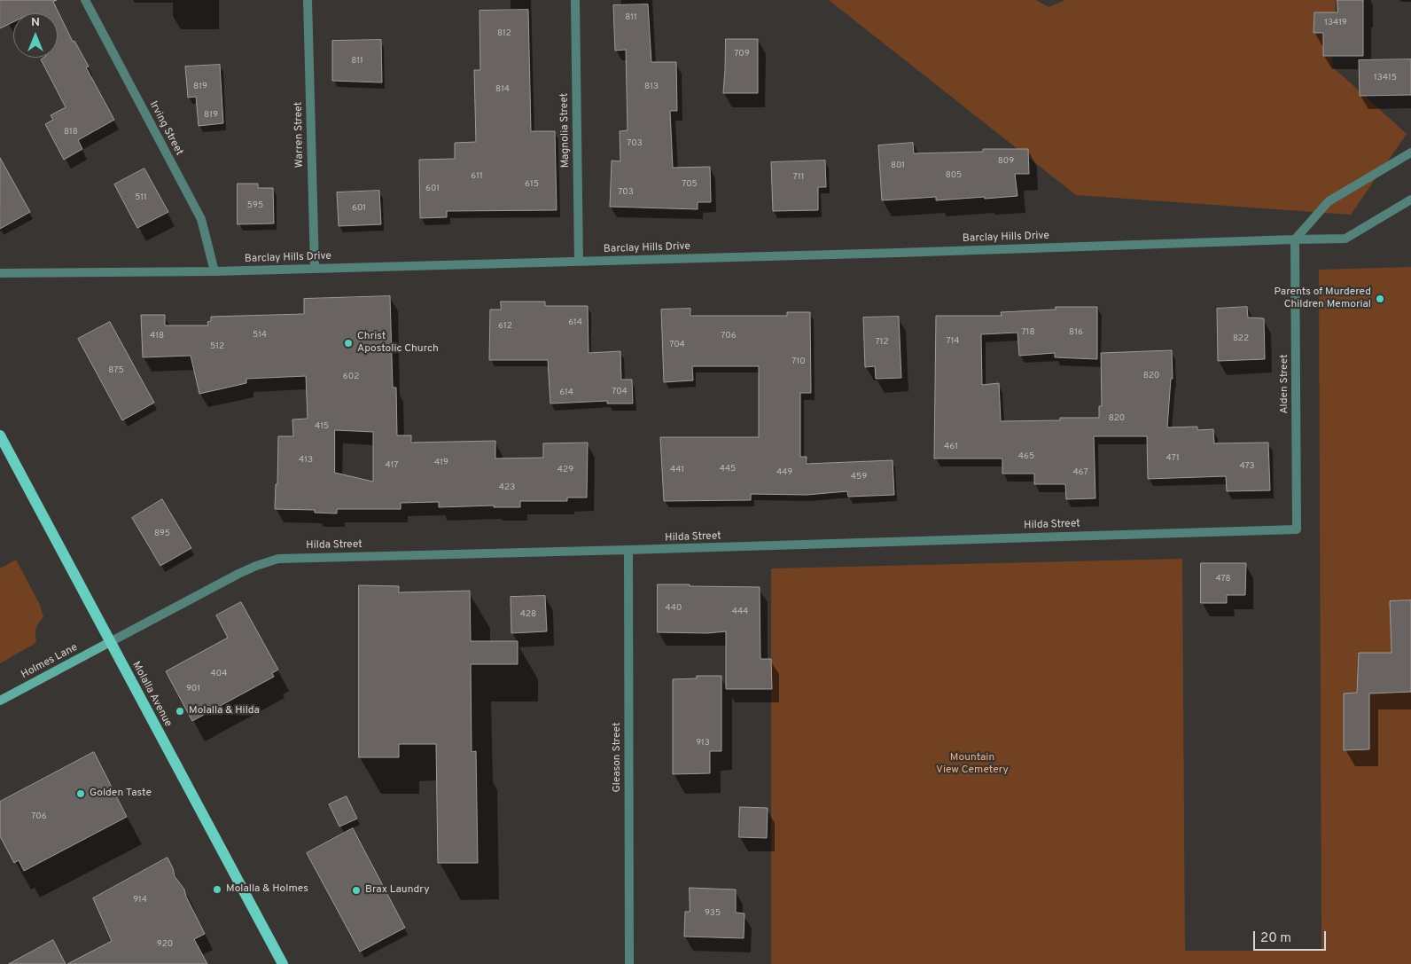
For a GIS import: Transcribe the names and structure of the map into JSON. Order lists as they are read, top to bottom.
{
  "streets": {
    "main road": ["Molalla Avenue"],
    "street": [
      "Irving Street",
      "Magnolia Street",
      "Warren Street",
      "Barclay Hills Drive",
      "Alden Street",
      "Hilda Street",
      "Holmes Lane",
      "Gleason Street"
    ]
  },
  "crossings": [
    ["Irving Street", "Barclay Hills Drive"],
    ["Magnolia Street", "Barclay Hills Drive"],
    ["Warren Street", "Barclay Hills Drive"],
    ["Barclay Hills Drive", "Alden Street"],
    ["Alden Street", "Hilda Street"],
    ["Hilda Street", "Holmes Lane"],
    ["Hilda Street", "Molalla Avenue"],
    ["Hilda Street", "Gleason Street"],
    ["Holmes Lane", "Molalla Avenue"]
  ],
  "parks": ["Mountain View Cemetery"],
  "places": [
    "Parents of Murdered Children Memorial",
    "Christ Apostolic Church",
    "Molalla & Hilda",
    "Golden Taste",
    "Molalla & Holmes",
    "Brax Laundry"
  ],
  "house_numbers": [
    "811",
    "13419",
    "812",
    "709",
    "811",
    "13415",
    "819",
    "813",
    "814",
    "819",
    "818",
    "703",
    "809",
    "801",
    "805",
    "611",
    "711",
    "615",
    "705",
    "601",
    "703",
    "511",
    "595",
    "601",
    "614",
    "612",
    "718",
    "816",
    "514",
    "418",
    "706",
    "822",
    "714",
    "712",
    "704",
    "512",
    "710",
    "875",
    "820",
    "602",
    "704",
    "614",
    "820",
    "415",
    "461",
    "465",
    "471",
    "413",
    "419",
    "417",
    "473",
    "445",
    "429",
    "441",
    "449",
    "467",
    "459",
    "423",
    "895",
    "478",
    "440",
    "444",
    "428",
    "404",
    "901",
    "913",
    "706",
    "914",
    "935",
    "920"
  ],
  "scale_bar": "20 m",
  "north": "top"
}
